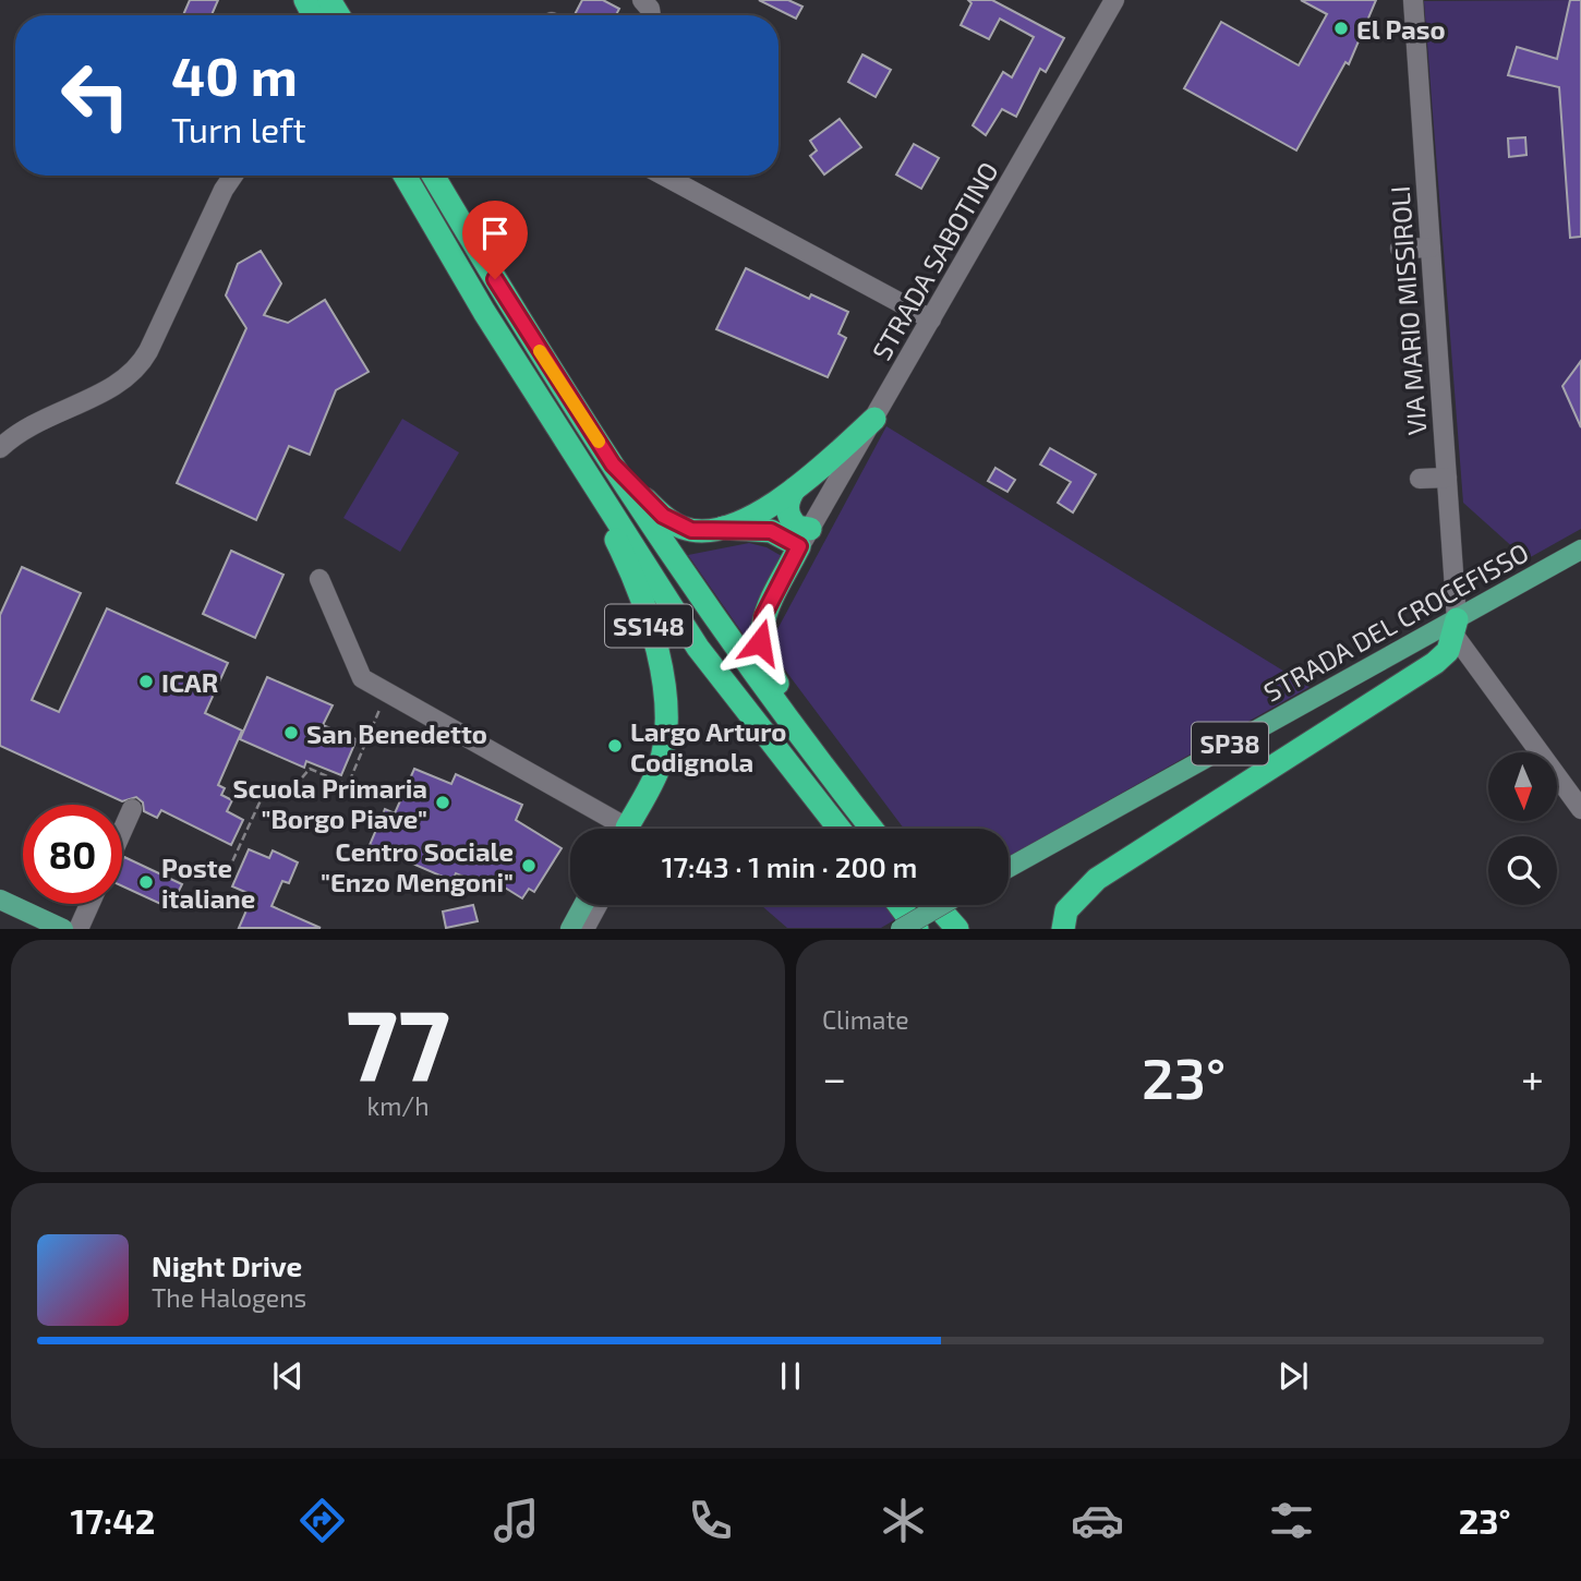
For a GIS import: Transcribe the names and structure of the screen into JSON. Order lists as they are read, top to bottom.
{
  "streets": {
    "highway": ["SS148"],
    "main road": ["STRADA DEL CROCEFISSO", "SP38"],
    "street": ["STRADA SABOTINO", "VIA MARIO MISSIROLI"]
  },
  "crossings": [
    ["VIA MARIO MISSIROLI", "STRADA DEL CROCEFISSO"]
  ],
  "places": [
    "El Paso",
    "ICAR",
    "San Benedetto",
    "Largo Arturo Codignola",
    "Scuola Primaria \"Borgo Piave\"",
    "Centro Sociale \"Enzo Mengoni\"",
    "Poste italiane"
  ],
  "north": "bottom",
  "page": {
    "turn": ["40 m", "Turn left"],
    "limit": "80",
    "trip": "17:43 · 1 min · 200 m",
    "tile": [
      ["77", "km/h"],
      "Climate"
    ],
    "heat": ["−", "23°", "+"],
    "song": ["Night Drive", "The Halogens"],
    "tabs": ["17:42", "23°"]
  }
}
